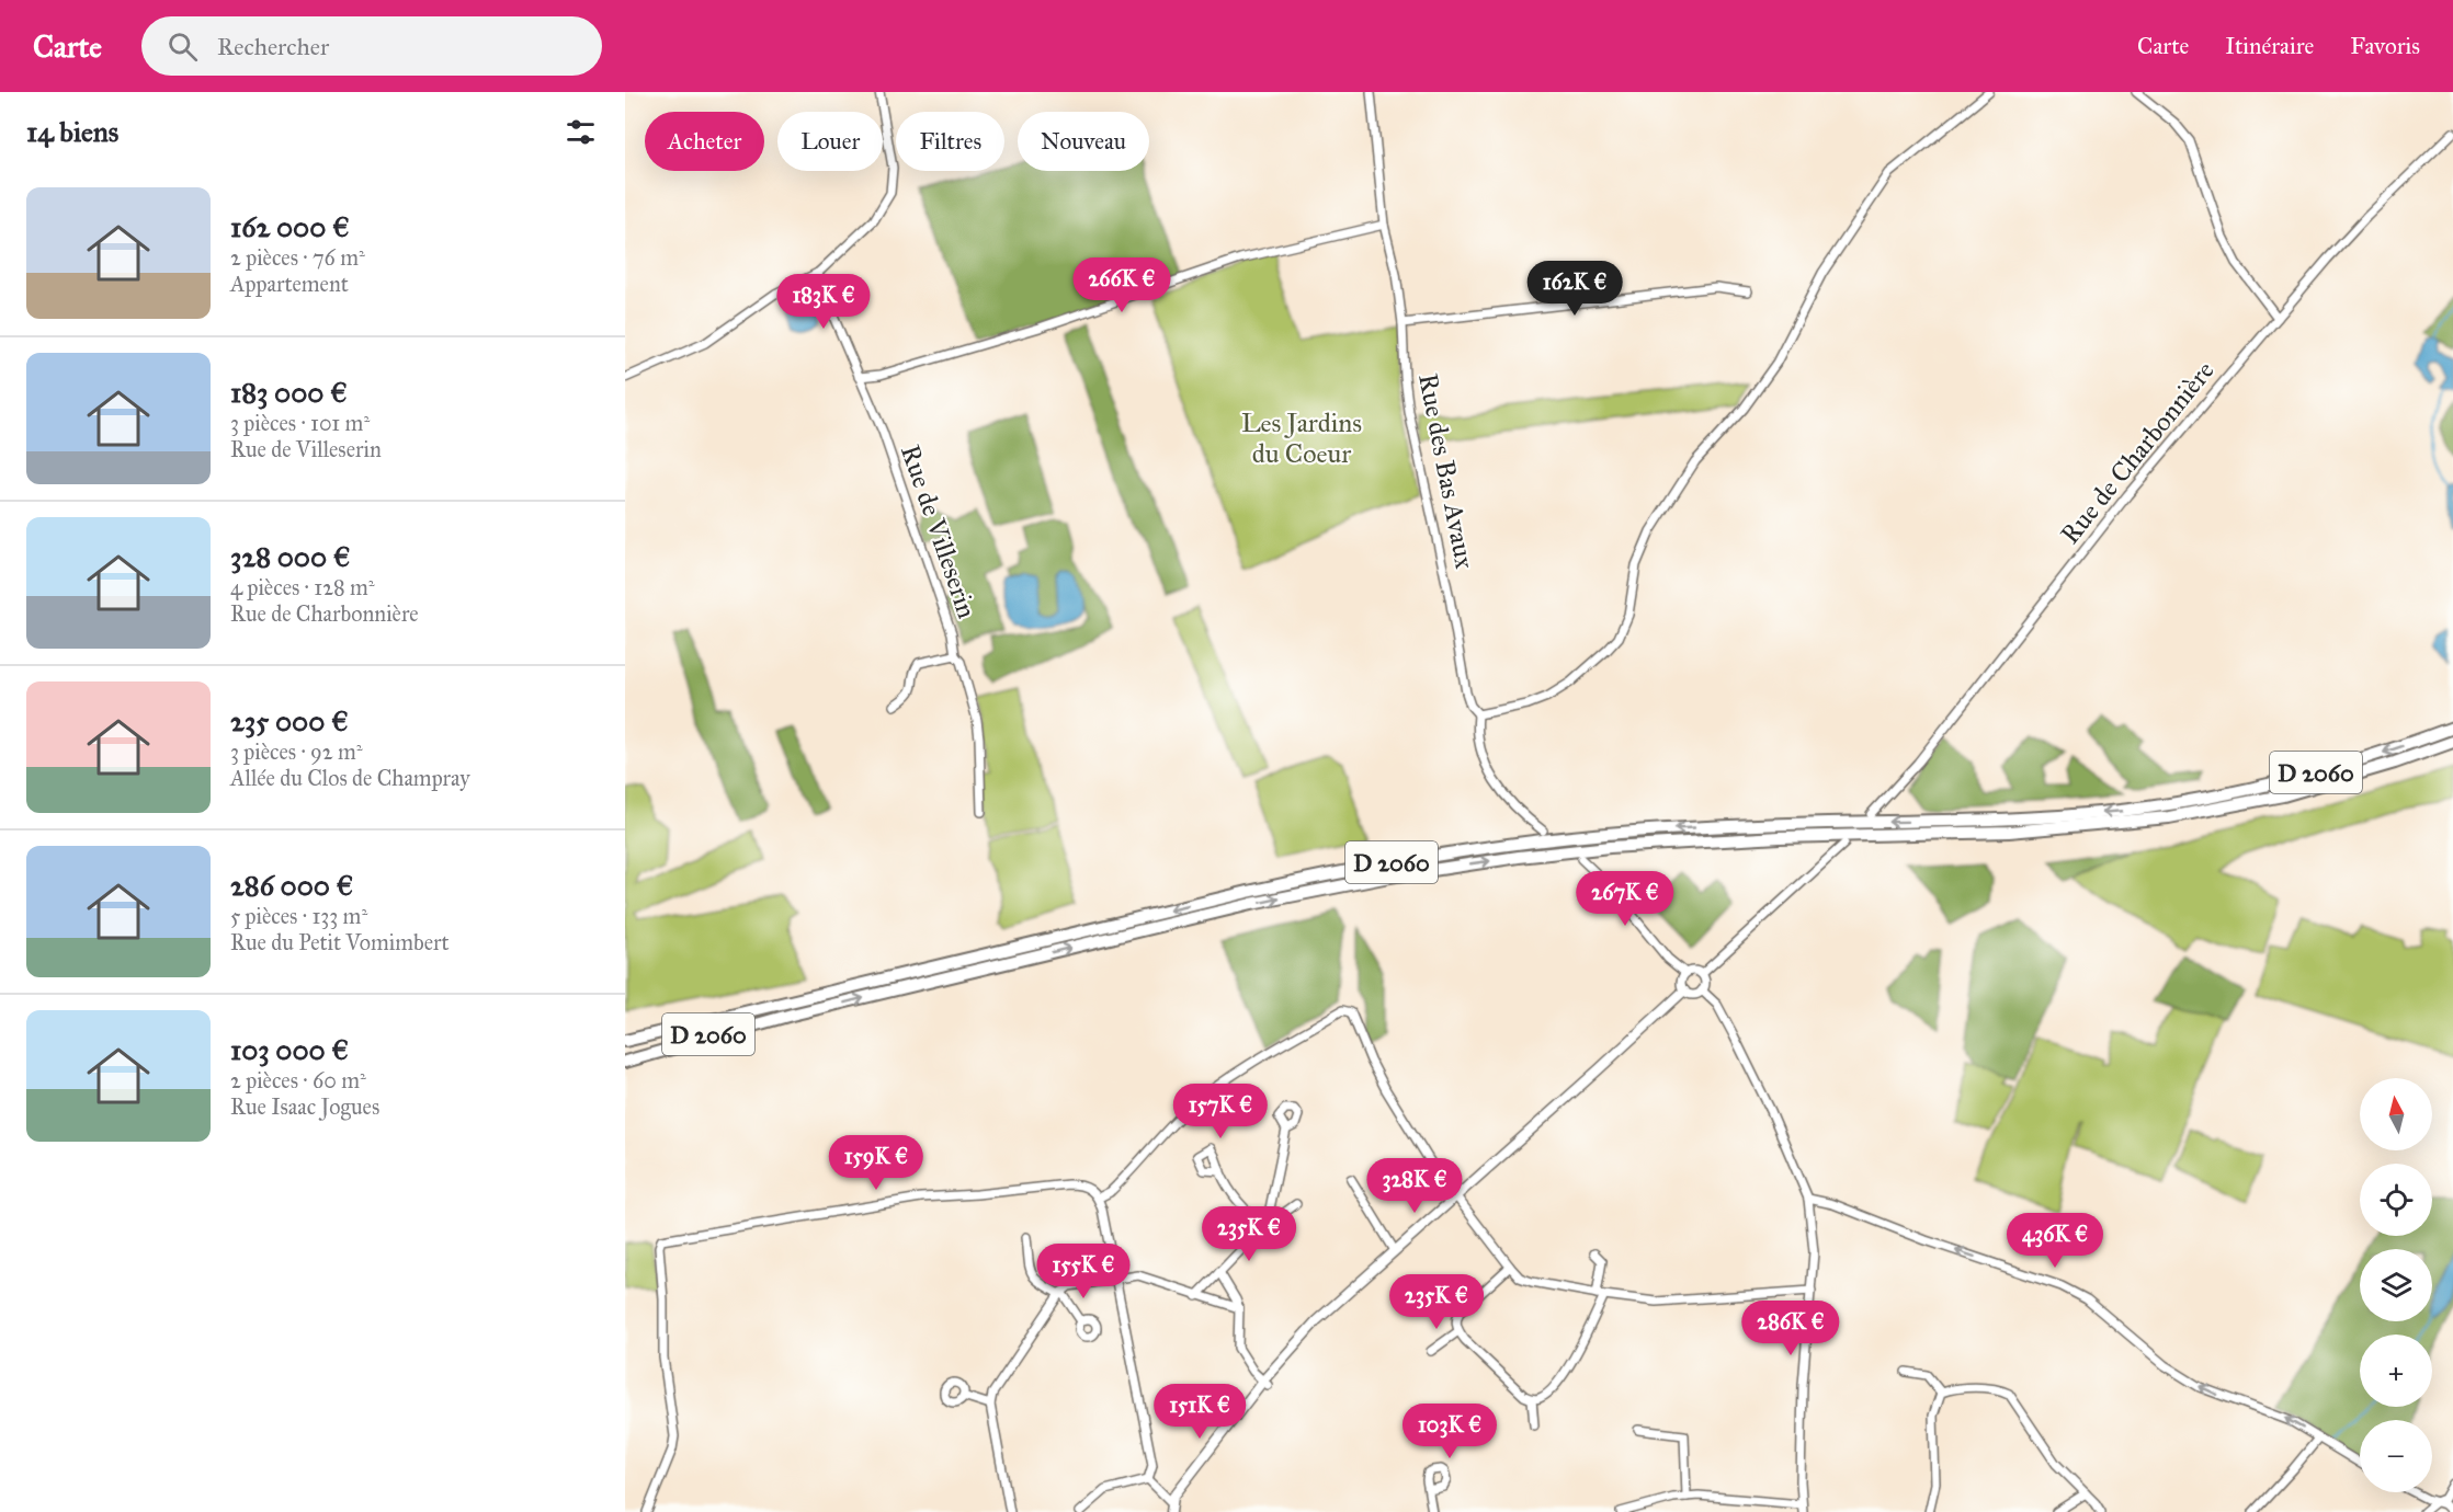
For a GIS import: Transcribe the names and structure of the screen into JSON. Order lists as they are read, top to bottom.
{
  "streets": {
    "highway": ["D 2060"],
    "street": ["Rue de Charbonnière", "Rue des Bas Avaux", "Rue de Villeserin"]
  },
  "parks": ["Les Jardins du Coeur"],
  "north": "top",
  "page": {
    "header": "Carte",
    "search": "Rechercher",
    "nav": ["Carte", "Itinéraire", "Favoris"],
    "heading": "14 biens",
    "chip": [
      "Acheter",
      "Louer",
      "Filtres",
      "Nouveau"
    ],
    "list": [
      {
        "name": "162 000 €",
        "note": "2 pièces · 76 m² · Appartement"
      },
      {
        "name": "183 000 €",
        "note": "3 pièces · 101 m² · Rue de Villeserin"
      },
      {
        "name": "328 000 €",
        "note": "4 pièces · 128 m² · Rue de Charbonnière"
      },
      {
        "name": "235 000 €",
        "note": "3 pièces · 92 m² · Allée du Clos de Champray"
      },
      {
        "name": "286 000 €",
        "note": "5 pièces · 133 m² · Rue du Petit Vomimbert"
      },
      {
        "name": "103 000 €",
        "note": "2 pièces · 60 m² · Rue Isaac Jogues"
      }
    ],
    "price": [
      "266K €",
      "162K €",
      "183K €",
      "267K €",
      "157K €",
      "159K €",
      "328K €",
      "235K €",
      "436K €",
      "155K €",
      "235K €",
      "286K €",
      "151K €",
      "103K €"
    ],
    "map_buttons": ["+", "−"]
  }
}
